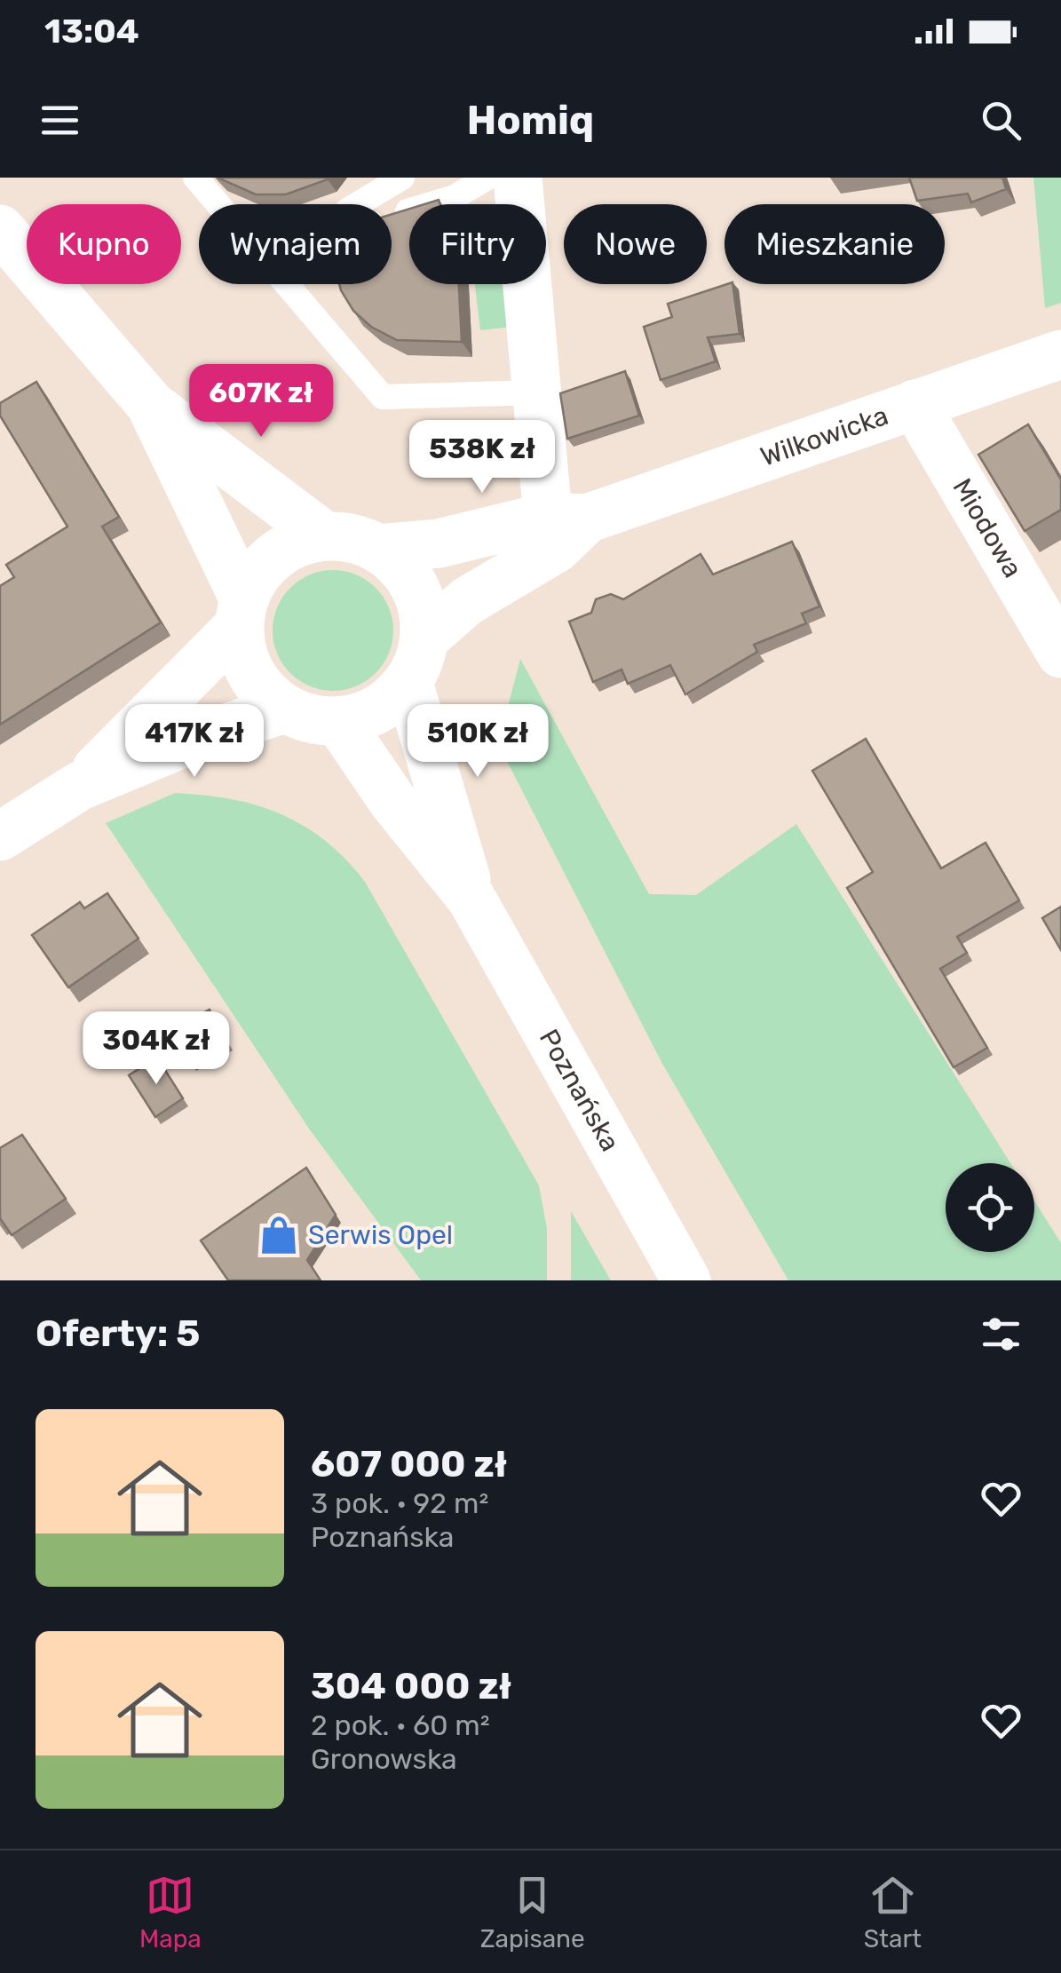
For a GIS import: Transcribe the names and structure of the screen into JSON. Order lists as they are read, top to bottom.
{
  "streets": {
    "main road": ["Wilkowicka", "Miodowa", "Poznańska"]
  },
  "crossings": [
    ["Wilkowicka", "Miodowa"],
    ["Wilkowicka", "Poznańska"]
  ],
  "places": {
    "shop": ["Serwis Opel"]
  },
  "page": {
    "status": "13:04",
    "header": "Homiq",
    "chip": [
      "Kupno",
      "Wynajem",
      "Filtry",
      "Nowe",
      "Mieszkanie"
    ],
    "price": [
      "607K zł",
      "538K zł",
      "417K zł",
      "510K zł",
      "304K zł"
    ],
    "heading": "Oferty: 5",
    "list": [
      {
        "name": "607 000 zł",
        "note": "3 pok. · 92 m² · Poznańska"
      },
      {
        "name": "304 000 zł",
        "note": "2 pok. · 60 m² · Gronowska"
      }
    ],
    "tabs": ["Mapa", "Zapisane", "Start"]
  }
}
